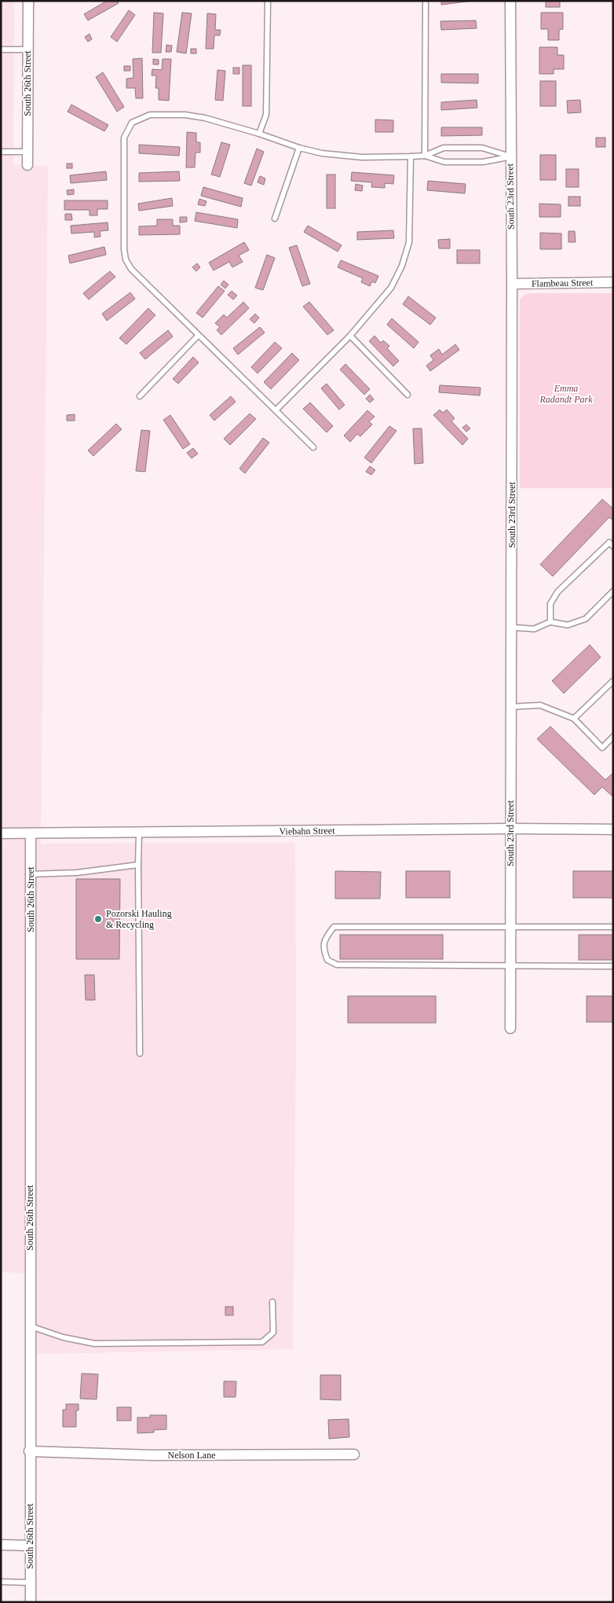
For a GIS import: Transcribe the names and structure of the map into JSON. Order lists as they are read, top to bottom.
{
  "streets": {
    "street": [
      "South 26th Street",
      "South 23rd Street",
      "Flambeau Street",
      "Viebahn Street",
      "Nelson Lane"
    ]
  },
  "crossings": [
    ["South 26th Street", "Viebahn Street"],
    ["South 26th Street", "Nelson Lane"],
    ["South 23rd Street", "Flambeau Street"],
    ["South 23rd Street", "Viebahn Street"]
  ],
  "parks": ["Emma Radandt Park"],
  "places": ["Pozorski Hauling & Recycling"]
}
